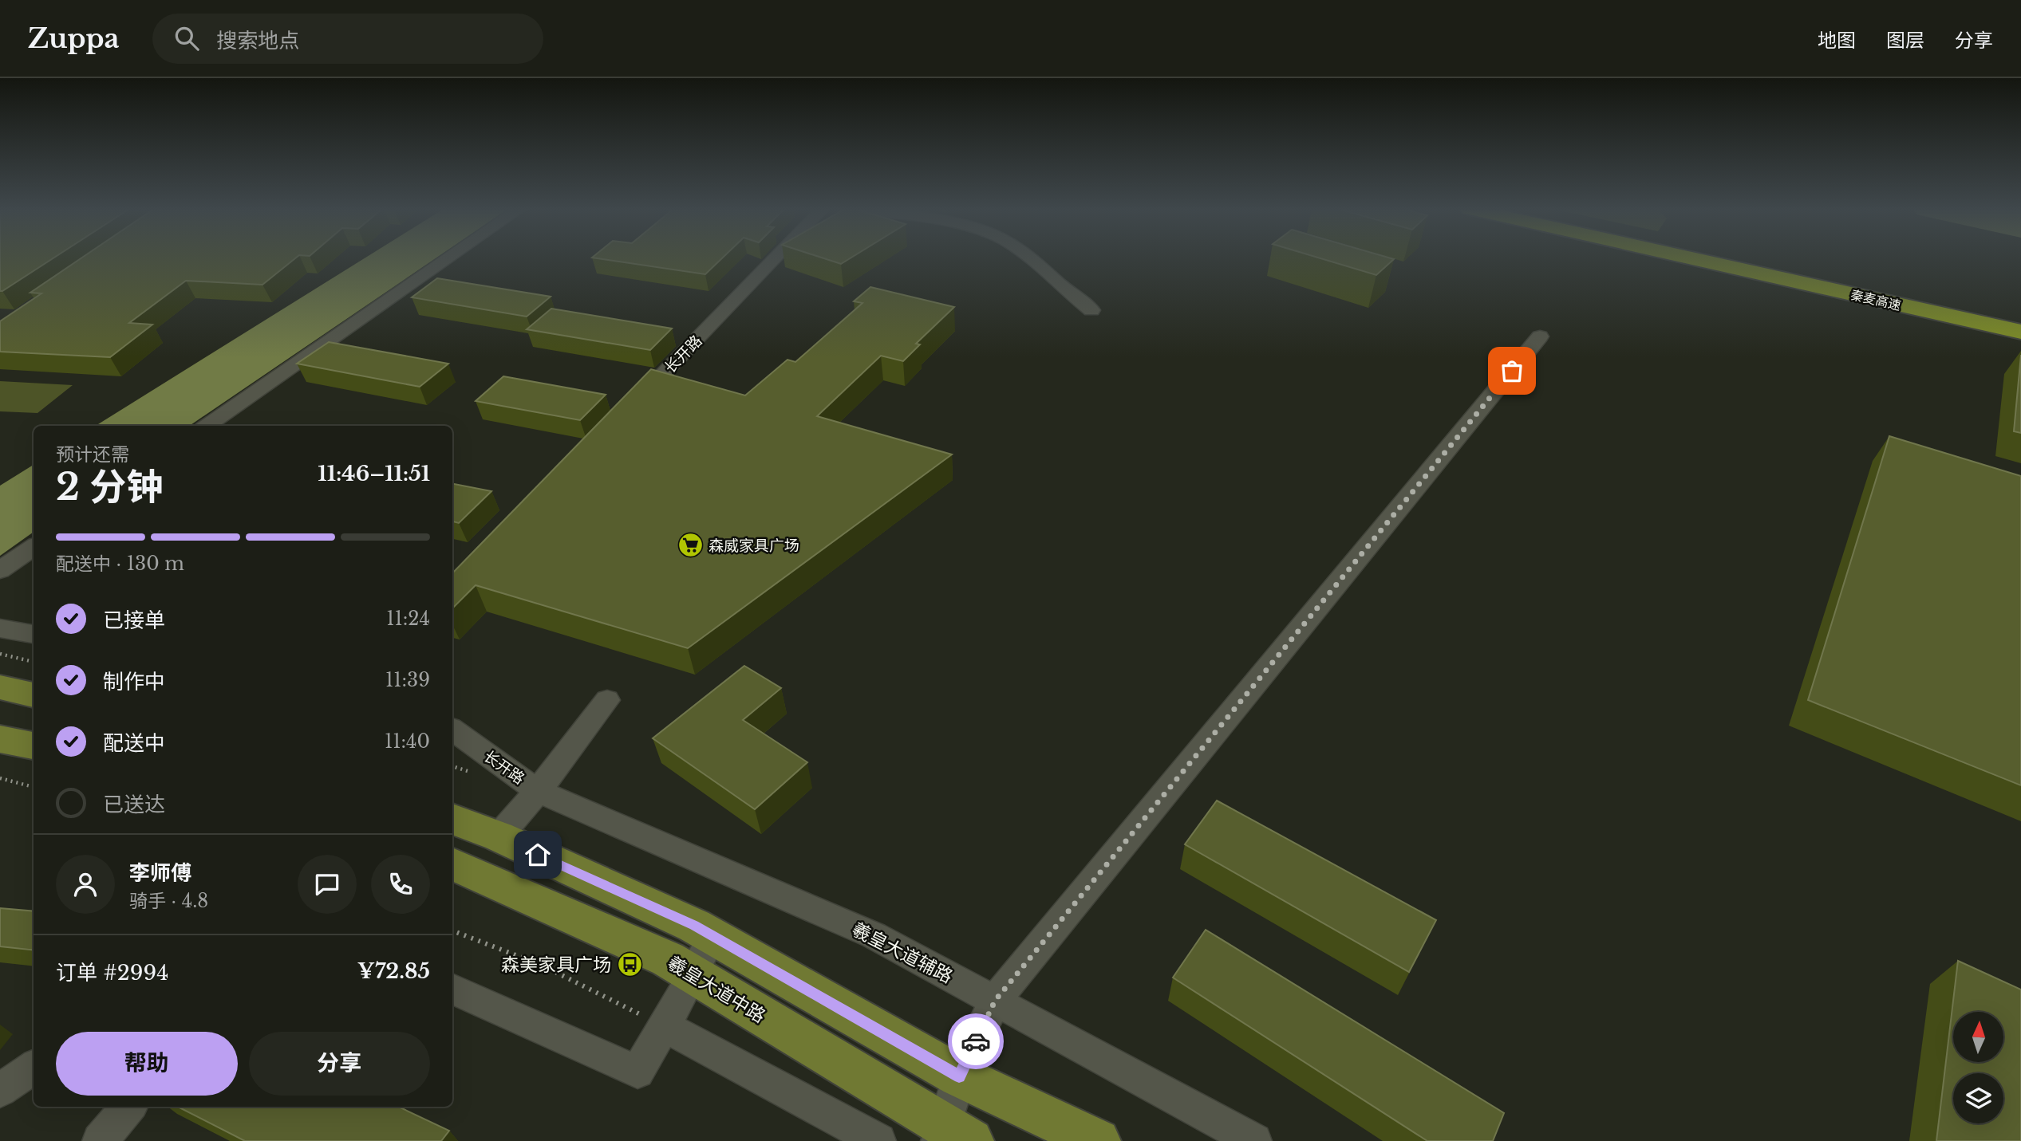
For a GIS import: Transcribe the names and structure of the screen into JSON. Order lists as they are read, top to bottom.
{
  "streets": {
    "highway": ["秦麦高速"],
    "main road": ["羲皇大道中路"],
    "street": ["长开路", "羲皇大道辅路"]
  },
  "crossings": [
    ["长开路", "羲皇大道辅路"]
  ],
  "places": {
    "supermarket": ["森威家具广场"],
    "bus stop": ["森美家具广场"]
  },
  "north": "top",
  "page": {
    "header": "Zuppa",
    "search": "搜索地点",
    "nav": ["地图", "图层", "分享"],
    "heading": ["2 分钟", "预计还需", "11:46–11:51"],
    "panel": [
      "李师傅",
      "骑手 · 4.8",
      "订单 #2994",
      "¥72.85"
    ],
    "bar": "配送中 · 130 m",
    "list": [
      ["已接单", "11:24"],
      ["制作中", "11:39"],
      ["配送中", "11:40"],
      "已送达"
    ],
    "buttons": ["帮助", "分享"]
  }
}
